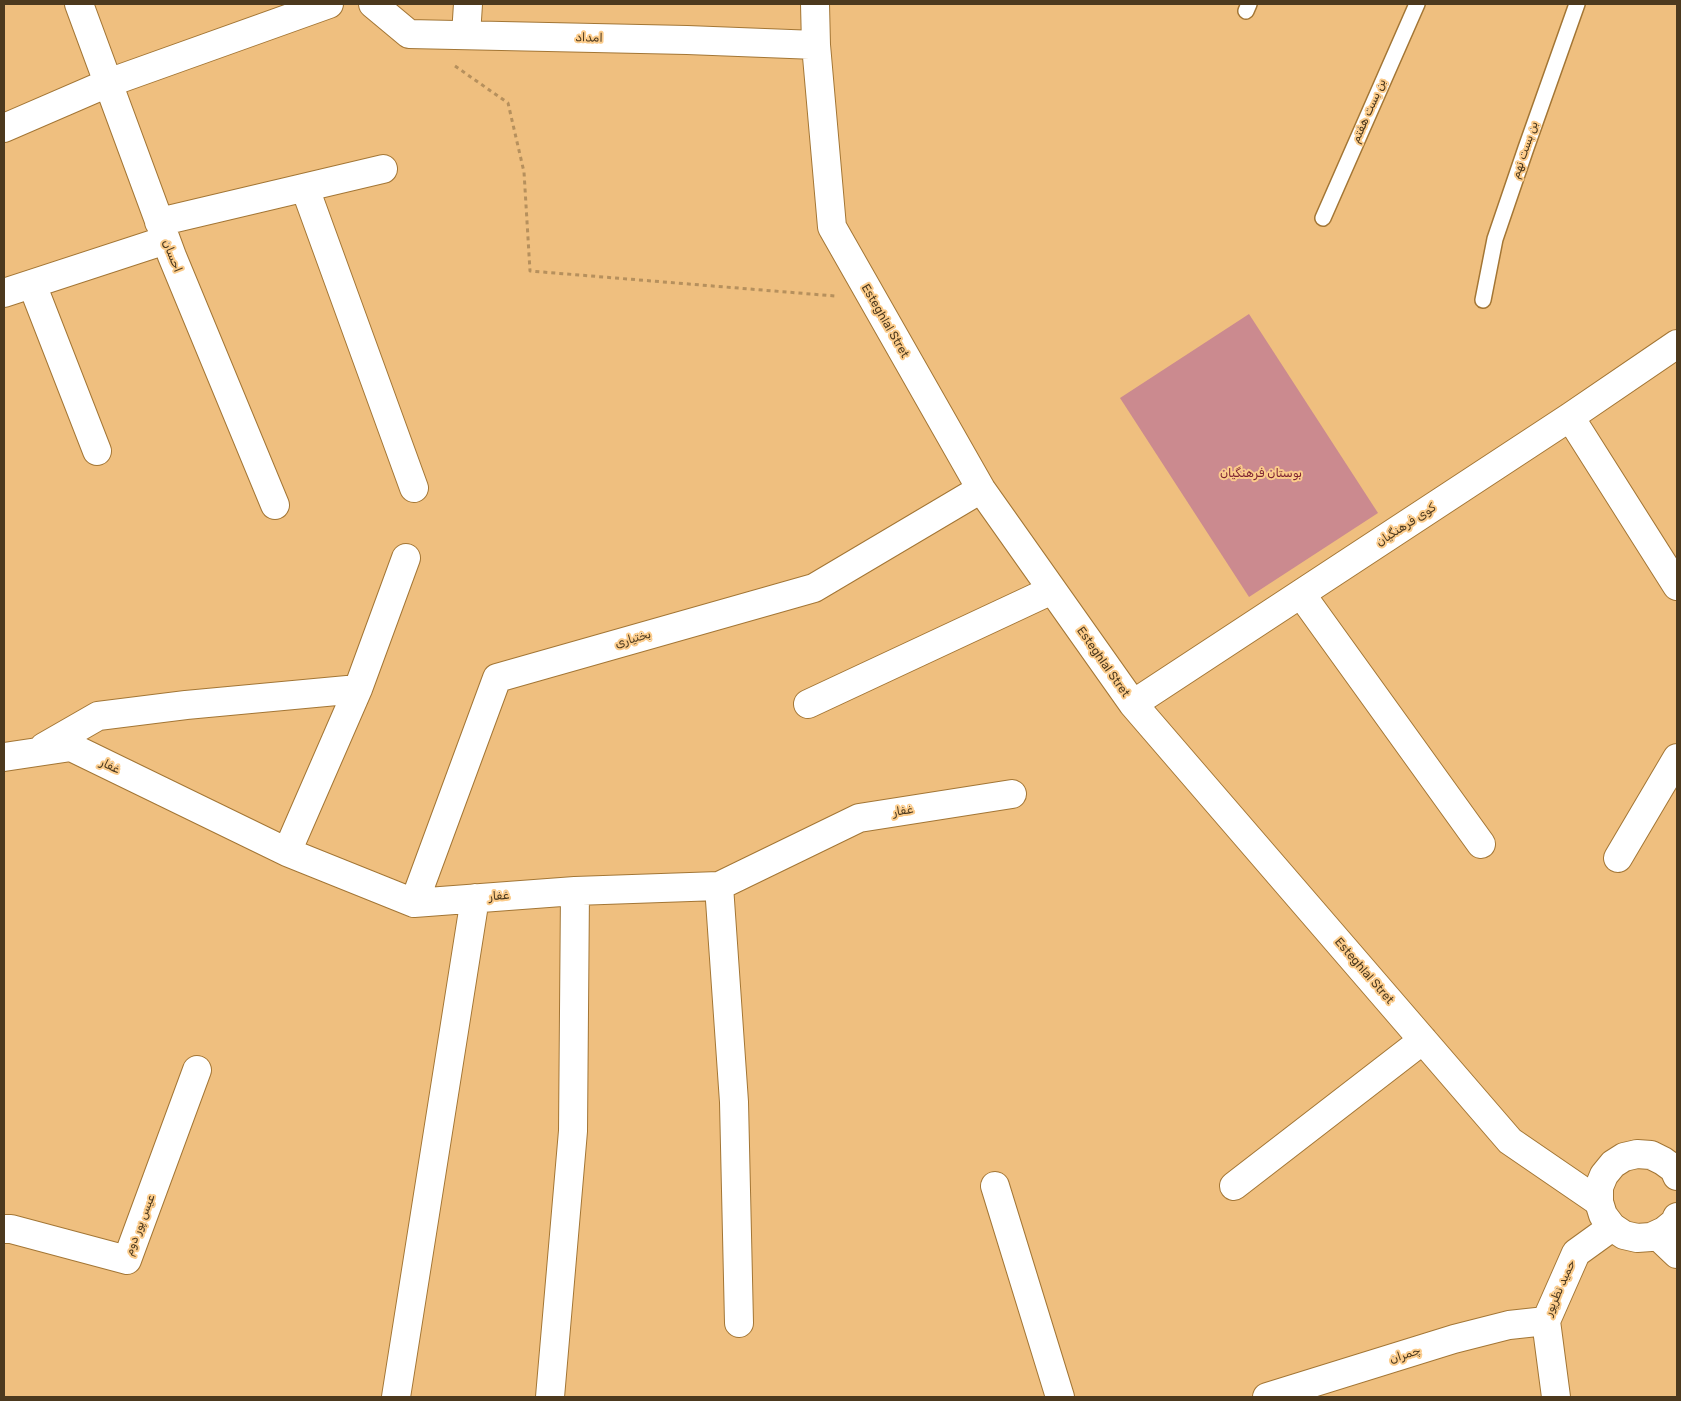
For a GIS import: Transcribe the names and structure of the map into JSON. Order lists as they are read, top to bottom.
{
  "streets": {
    "street": [
      "امداد",
      "احسان",
      "Esteghlal Stret",
      "کوی فرهنگیان",
      "بختیاری",
      "غفار",
      "عیس پور دوم",
      "حمید نظرپور",
      "چمران"
    ],
    "lane": ["بن بست هفتم", "بن بست نهم"]
  },
  "crossings": [
    ["امداد", "Esteghlal Stret"],
    ["Esteghlal Stret", "کوی فرهنگیان"],
    ["Esteghlal Stret", "بختیاری"],
    ["بختیاری", "غفار"],
    ["حمید نظرپور", "چمران"]
  ],
  "parks": ["بوستان فرهنگیان"]
}
